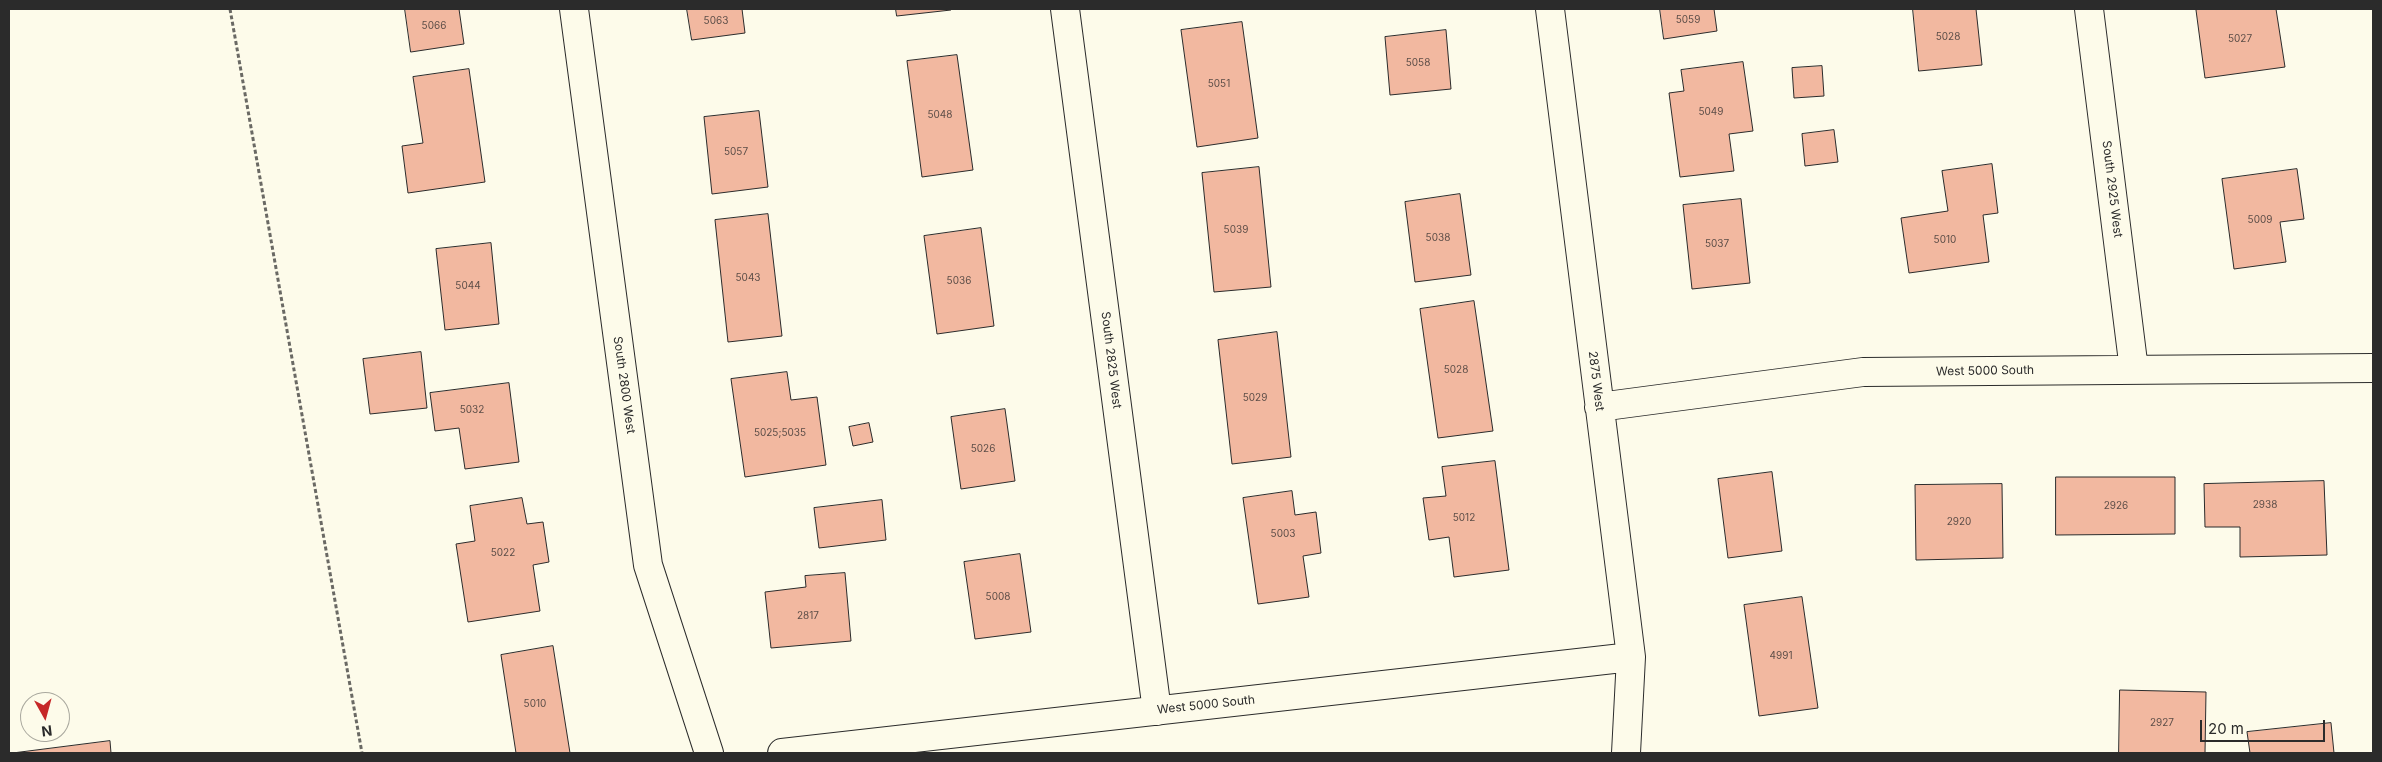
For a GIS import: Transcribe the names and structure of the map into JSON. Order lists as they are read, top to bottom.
{
  "streets": {
    "street": [
      "South 2925 West",
      "South 2825 West",
      "West 5000 South",
      "2875 West",
      "South 2800 West"
    ]
  },
  "crossings": [
    ["South 2925 West", "West 5000 South"],
    ["South 2825 West", "West 5000 South"],
    ["West 5000 South", "2875 West"]
  ],
  "house_numbers": [
    "5059",
    "5063",
    "5066",
    "5028",
    "5027",
    "5058",
    "5051",
    "5049",
    "5048",
    "5057",
    "5009",
    "5039",
    "5038",
    "5010",
    "5037",
    "5043",
    "5036",
    "5044",
    "5028",
    "5029",
    "5032",
    "5025;5035",
    "5026",
    "2938",
    "2926",
    "5012",
    "2920",
    "5003",
    "5022",
    "5008",
    "2817",
    "4991",
    "5010",
    "2927"
  ],
  "scale_bar": "20 m",
  "north": "bottom"
}
